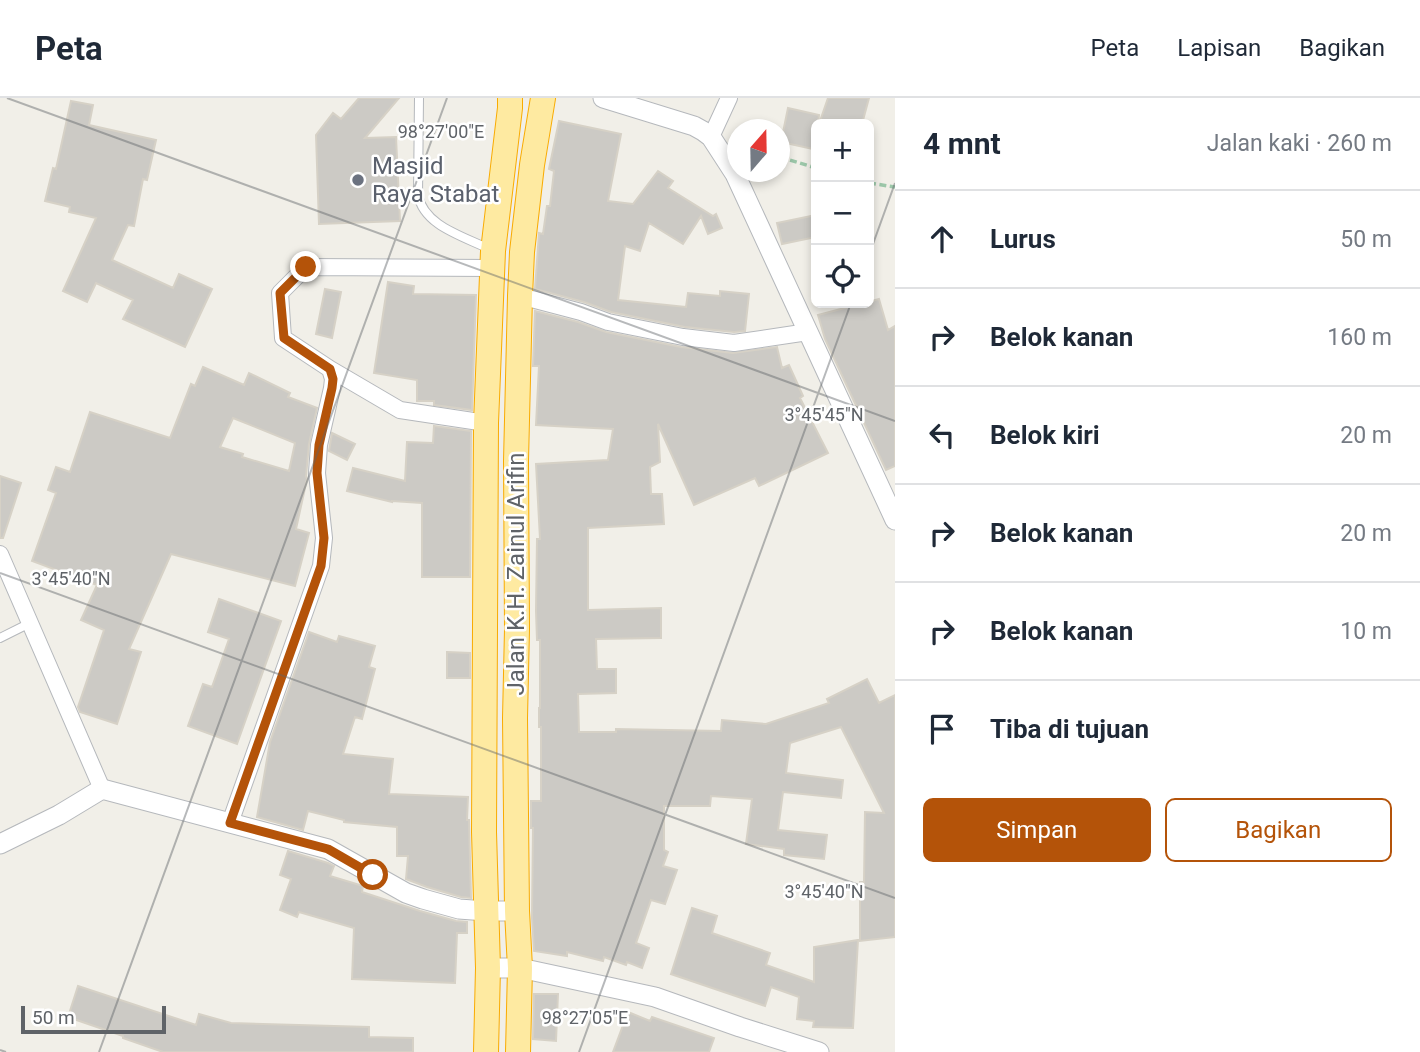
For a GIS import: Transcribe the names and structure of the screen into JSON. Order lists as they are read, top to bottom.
{
  "streets": {
    "highway": ["Jalan K.H. Zainul Arifin"]
  },
  "places": ["Masjid Raya Stabat"],
  "scale_bar": "50 m",
  "north": "top",
  "page": {
    "header": "Peta",
    "nav": ["Peta", "Lapisan", "Bagikan"],
    "heading": ["4 mnt", "Jalan kaki · 260 m"],
    "map_buttons": ["+", "−"],
    "list": [
      ["Lurus", "50 m"],
      ["Belok kanan", "160 m"],
      ["Belok kiri", "20 m"],
      ["Belok kanan", "20 m"],
      ["Belok kanan", "10 m"],
      "Tiba di tujuan"
    ],
    "buttons": ["Simpan", "Bagikan"],
    "scale": "50 m"
  },
  "coordinates": [
    "98°27'00\"E",
    "3°45'45\"N",
    "3°45'40\"N",
    "98°27'05\"E"
  ]
}
